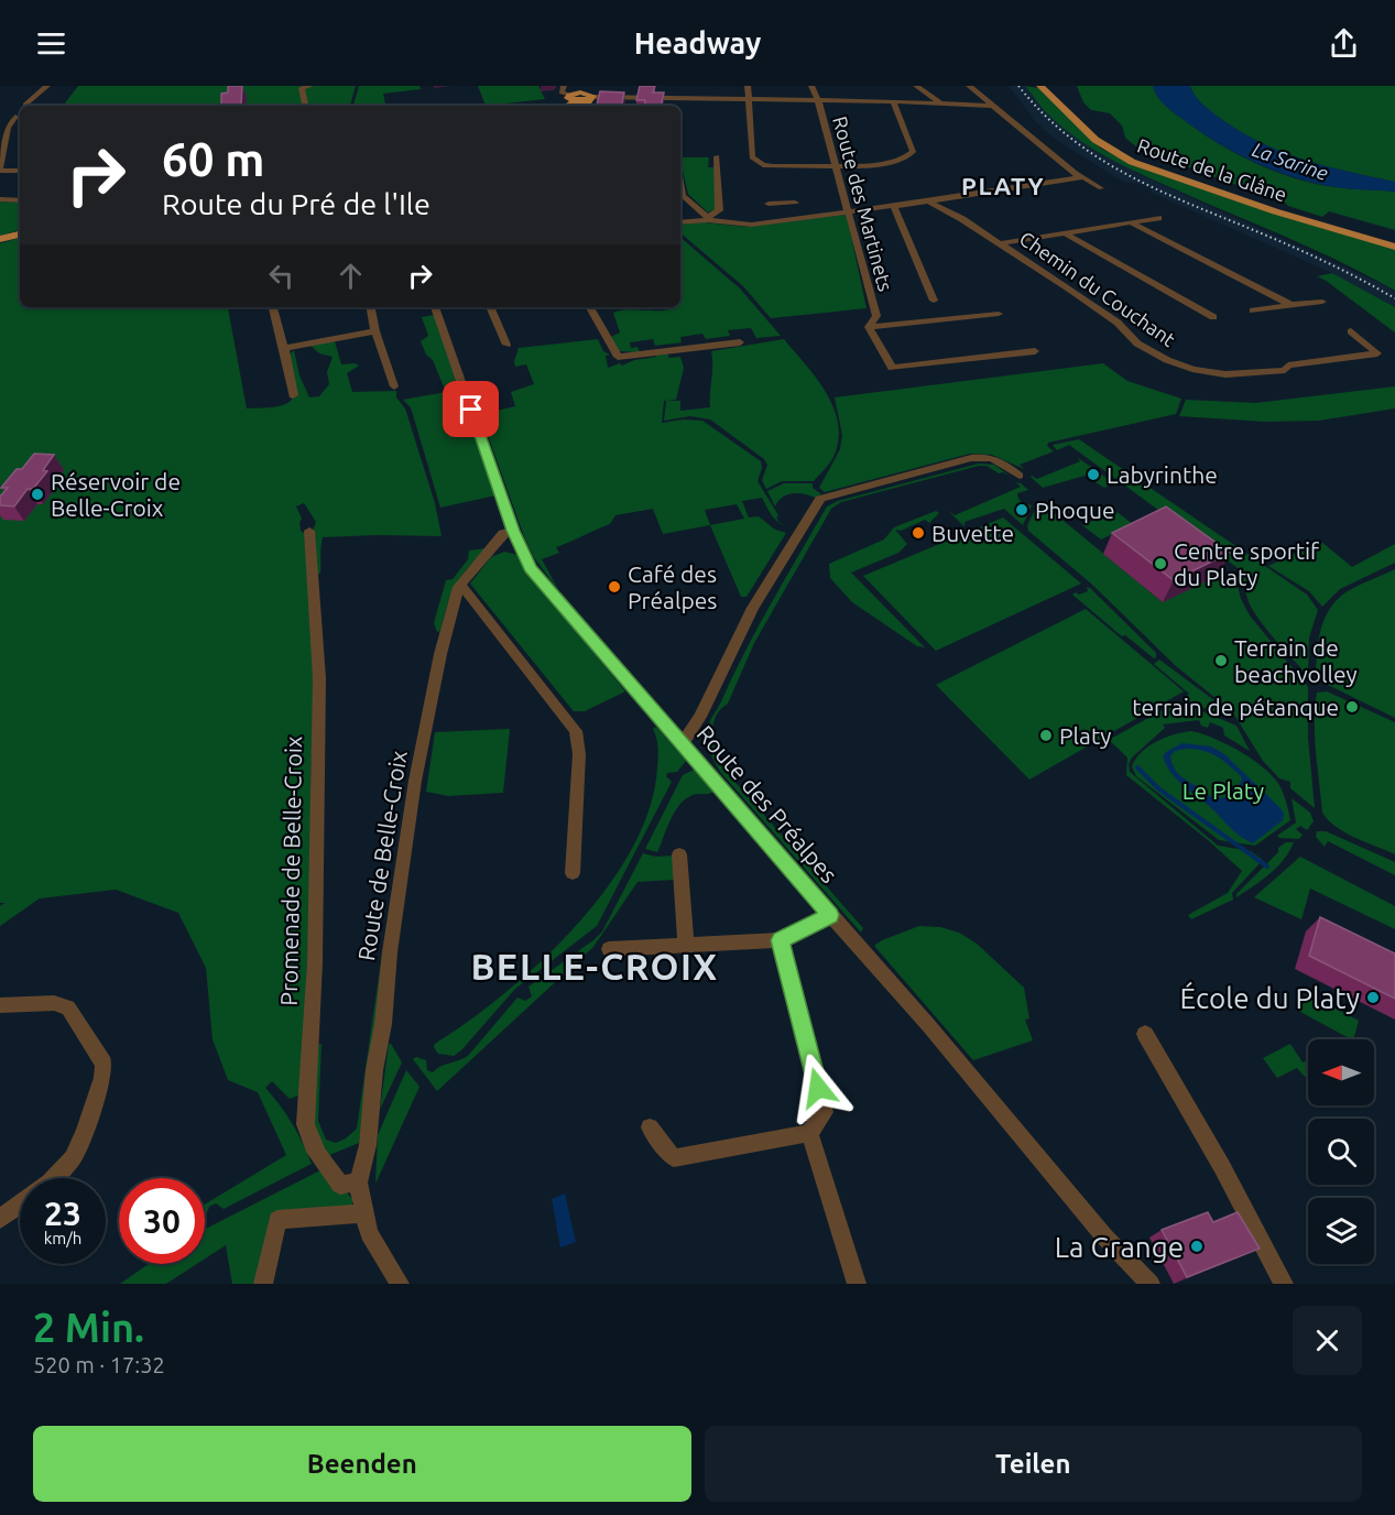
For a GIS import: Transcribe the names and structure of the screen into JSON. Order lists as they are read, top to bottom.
{
  "streets": {
    "main road": ["Route de la Glâne"],
    "street": [
      "Route des Martinets",
      "Chemin du Couchant",
      "Route des Préalpes",
      "Route de Belle-Croix",
      "Promenade de Belle-Croix"
    ]
  },
  "crossings": [
    ["Route des Préalpes", "Route de Belle-Croix"],
    ["Route de Belle-Croix", "Promenade de Belle-Croix"]
  ],
  "districts": ["PLATY", "BELLE-CROIX"],
  "water": ["La Sarine"],
  "parks": ["Le Platy"],
  "places": [
    "Labyrinthe",
    "Réservoir de Belle-Croix",
    "Phoque",
    "Buvette",
    "Centre sportif du Platy",
    "Café des Préalpes",
    "Terrain de beachvolley",
    "terrain de pétanque",
    "Platy",
    "École du Platy",
    "La Grange"
  ],
  "north": "left",
  "page": {
    "header": "Headway",
    "turn": ["60 m", "Route du Pré de l'Ile"],
    "speed": "23 km/h",
    "limit": "30",
    "heading": ["2 Min.", "520 m · 17:32"],
    "buttons": ["Beenden", "Teilen"]
  }
}
